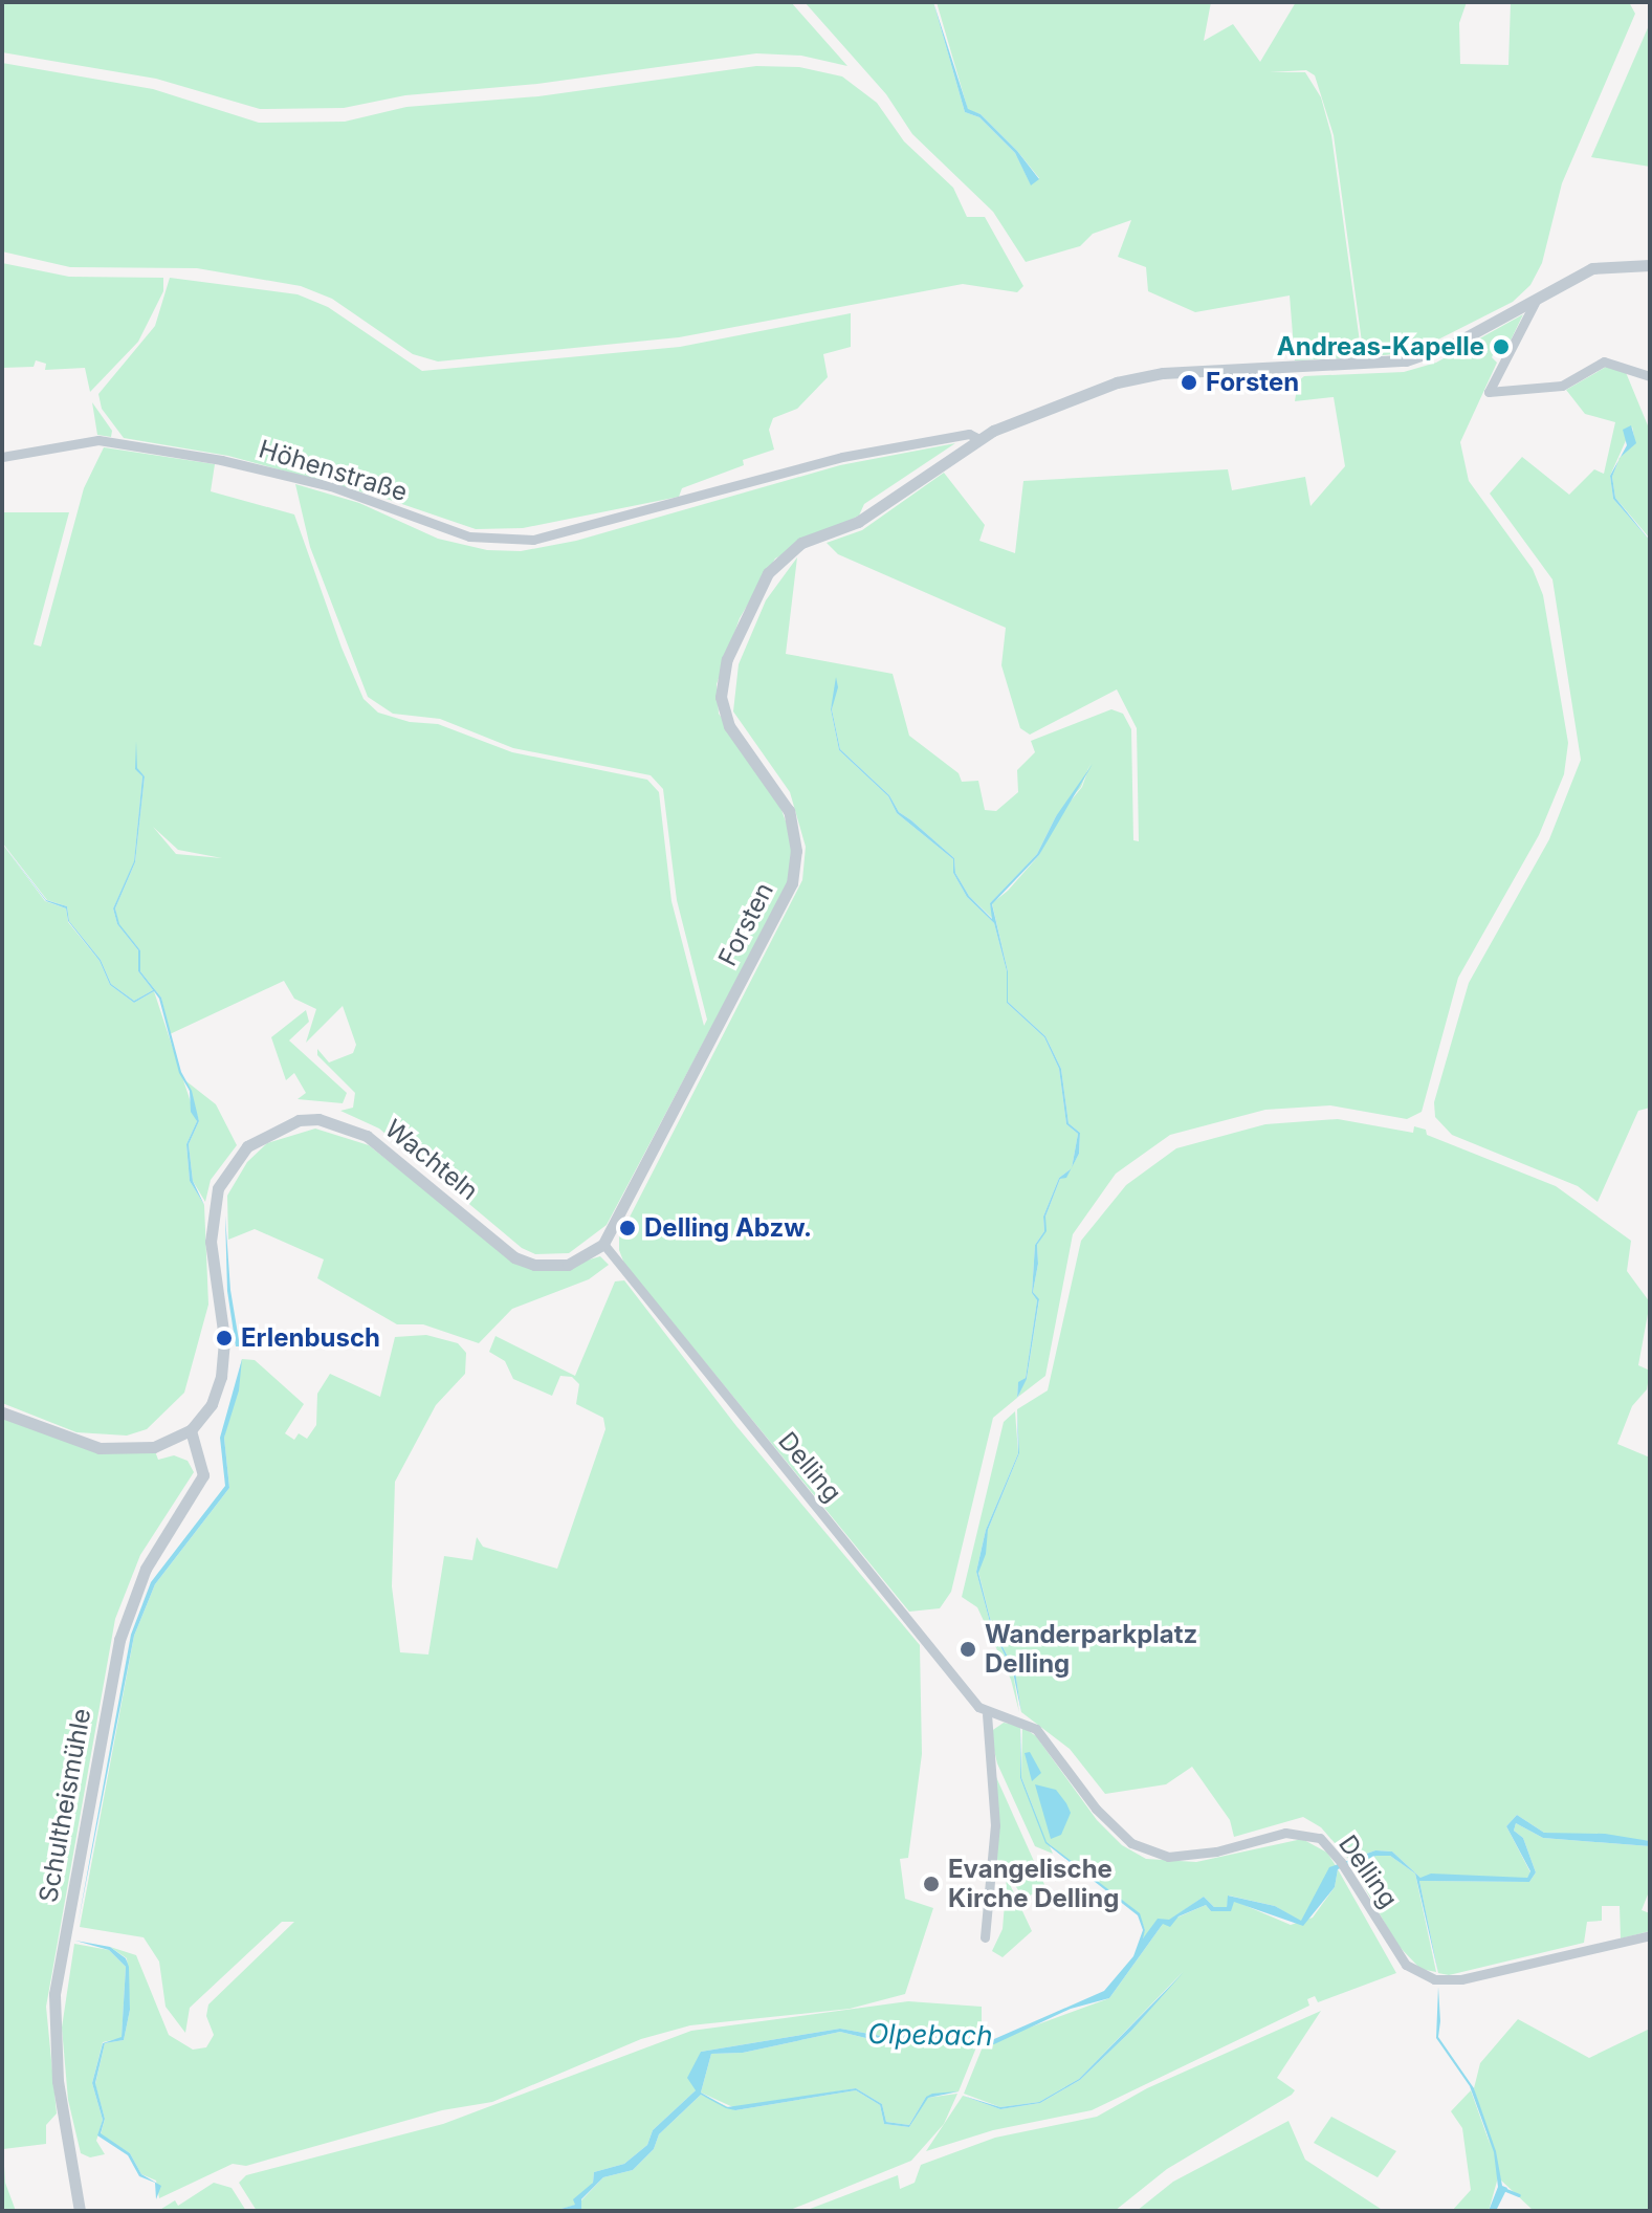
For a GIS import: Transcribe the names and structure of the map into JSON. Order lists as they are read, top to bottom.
{
  "streets": {
    "street": [
      "Höhenstraße",
      "Forsten",
      "Wachteln",
      "Delling",
      "Schultheismühle"
    ]
  },
  "crossings": [
    ["Höhenstraße", "Forsten"],
    ["Forsten", "Wachteln"],
    ["Forsten", "Delling"],
    ["Wachteln", "Delling"],
    ["Wachteln", "Schultheismühle"]
  ],
  "water": ["Olpebach"],
  "places": [
    "Andreas-Kapelle",
    "Forsten",
    "Delling Abzw.",
    "Erlenbusch",
    "Wanderparkplatz Delling",
    "Evangelische Kirche Delling"
  ]
}
